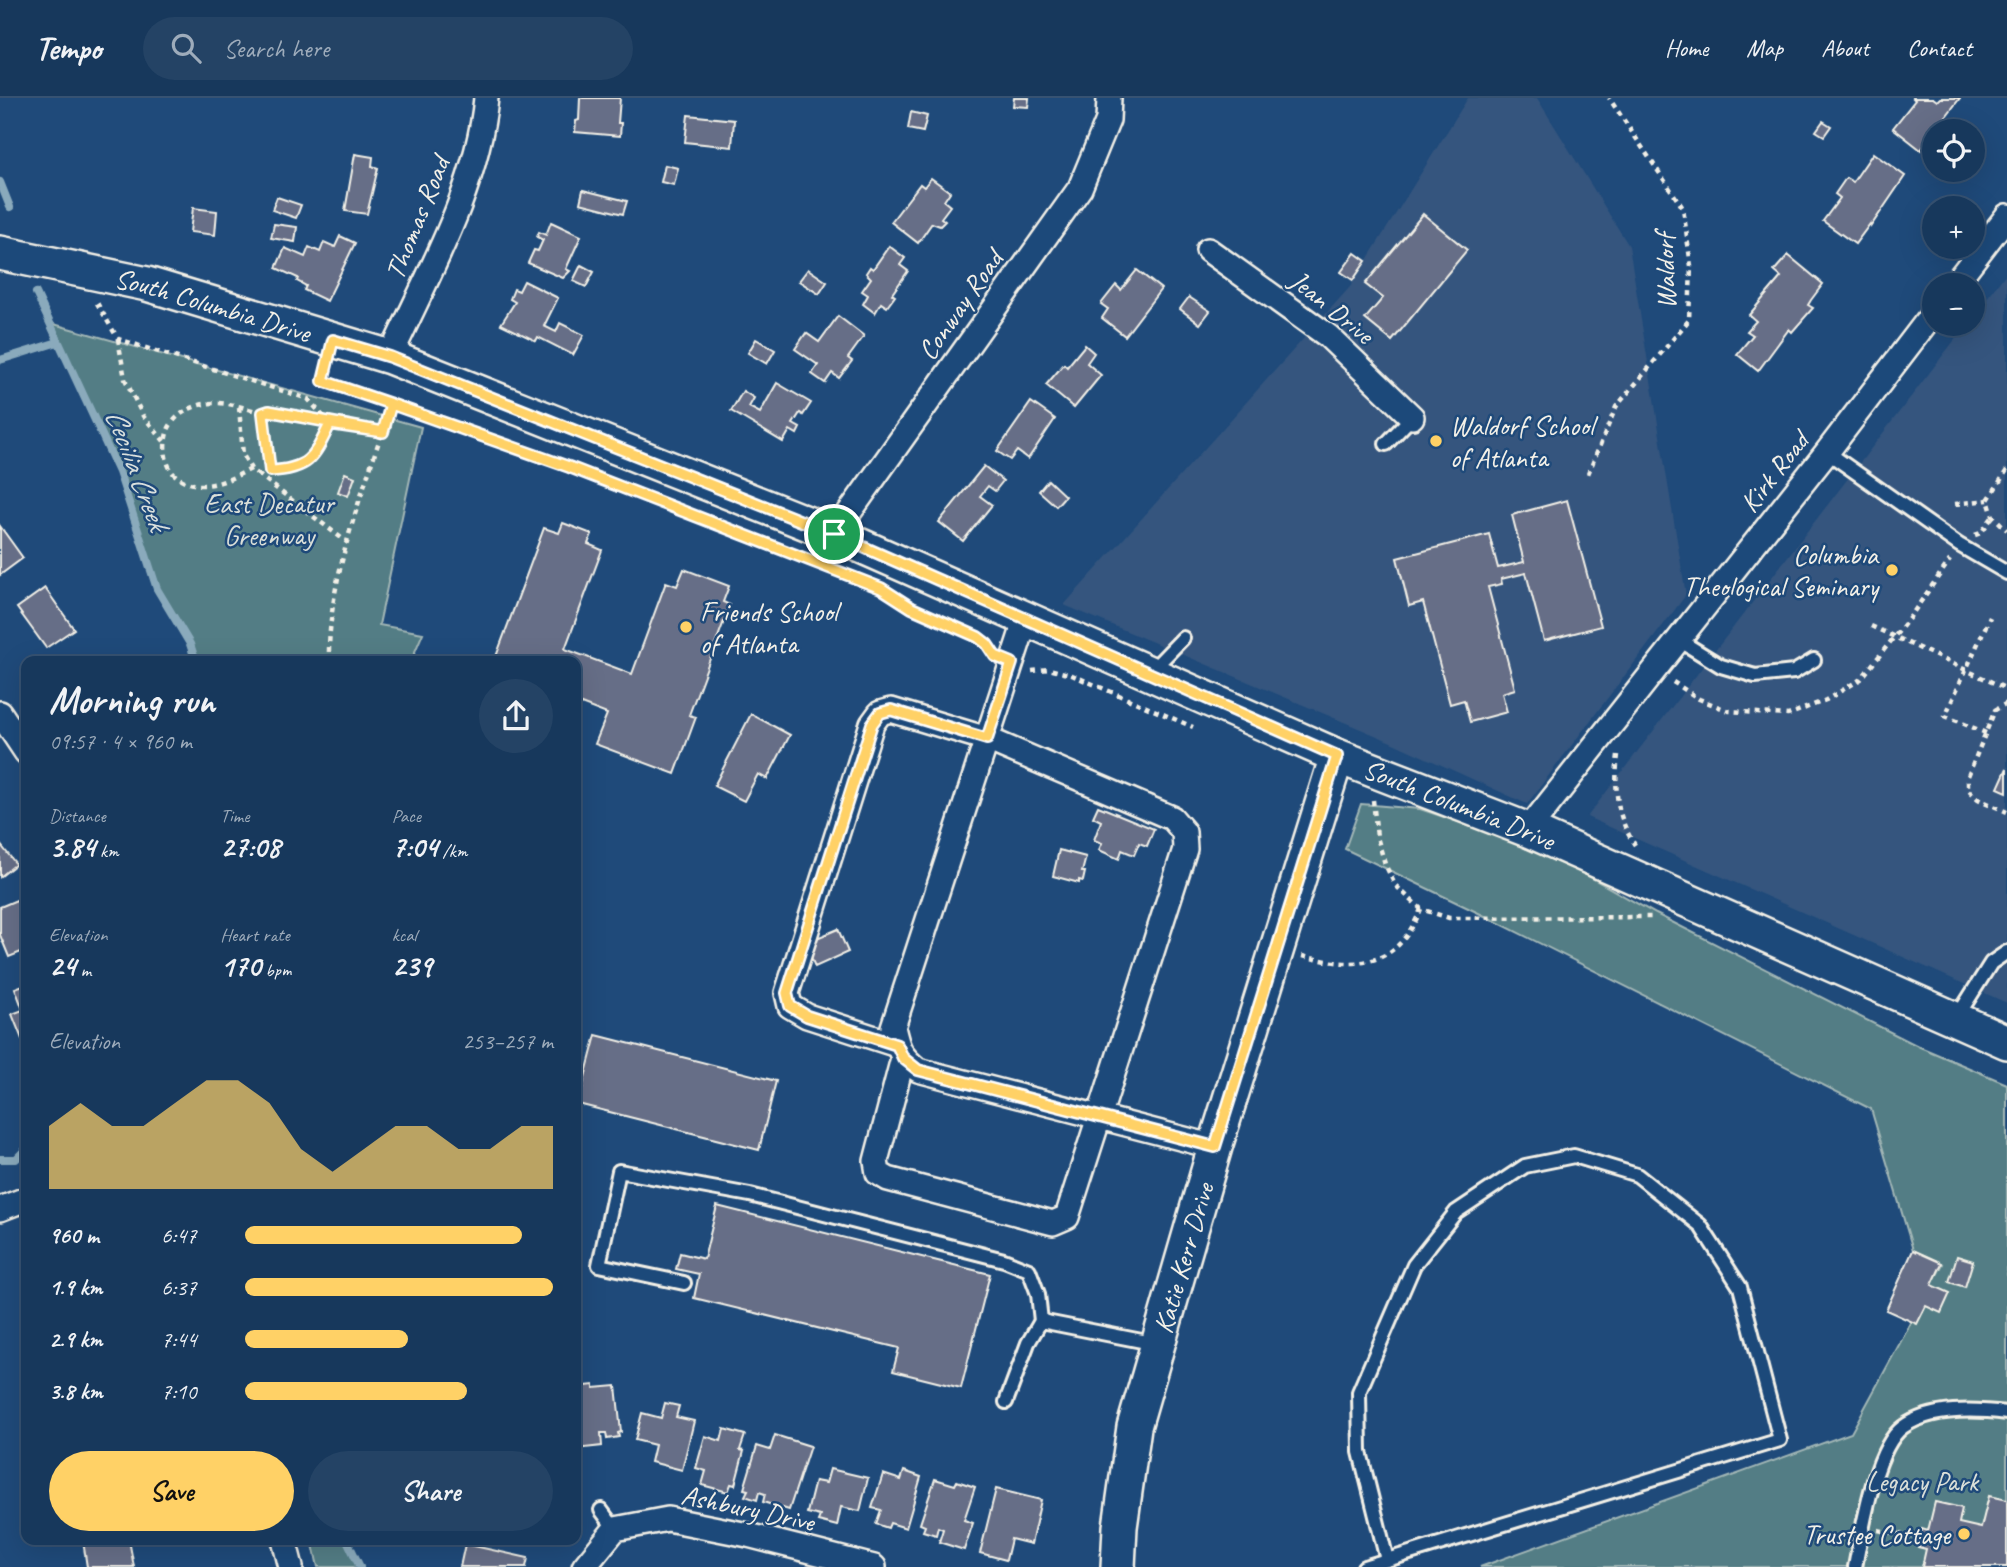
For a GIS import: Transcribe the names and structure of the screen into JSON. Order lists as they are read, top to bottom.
{
  "streets": {
    "main road": ["South Columbia Drive", "Katie Kerr Drive"],
    "street": [
      "Thomas Road",
      "Conway Road",
      "Jean Drive",
      "Kirk Road",
      "Ashbury Drive"
    ],
    "path": ["Waldorf"]
  },
  "crossings": [
    ["Thomas Road", "South Columbia Drive"],
    ["Conway Road", "South Columbia Drive"],
    ["South Columbia Drive", "Kirk Road"],
    ["South Columbia Drive", "Katie Kerr Drive"]
  ],
  "water": ["Cecilia Creek"],
  "parks": ["East Decatur Greenway", "Legacy Park"],
  "places": [
    "Waldorf School of Atlanta",
    "Columbia Theological Seminary",
    "Friends School of Atlanta",
    "Trustee Cottage"
  ],
  "page": {
    "header": "Tempo",
    "search": "Search here",
    "nav": [
      "Home",
      "Map",
      "About",
      "Contact"
    ],
    "map_buttons": ["+", "−"],
    "heading": ["Morning run", "09:57 · 4 × 960 m"],
    "stats": [
      ["Distance", "3.84 km"],
      ["Time", "27:08"],
      ["Pace", "7:04 /km"],
      ["Elevation", "24 m"],
      ["Heart rate", "170 bpm"],
      ["kcal", "239"]
    ],
    "chart": ["Elevation", "253–257 m"],
    "list": [
      {
        "name": "960 m",
        "note": "6:47"
      },
      {
        "name": "1.9 km",
        "note": "6:37"
      },
      {
        "name": "2.9 km",
        "note": "7:44"
      },
      {
        "name": "3.8 km",
        "note": "7:10"
      }
    ],
    "buttons": ["Save", "Share"]
  }
}
